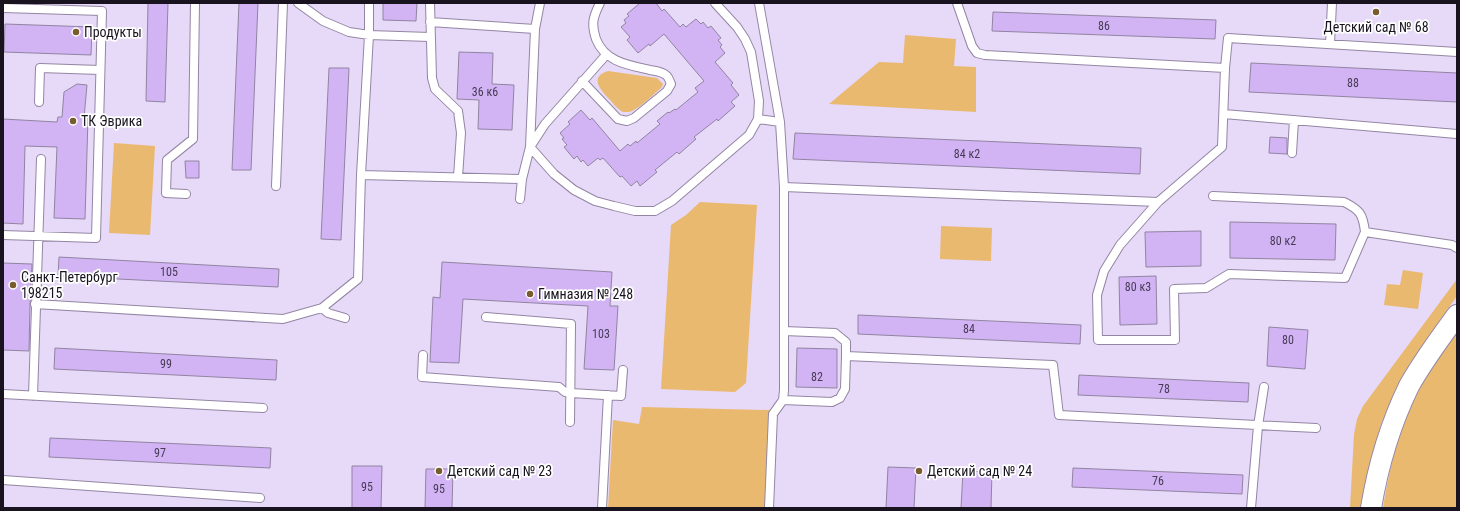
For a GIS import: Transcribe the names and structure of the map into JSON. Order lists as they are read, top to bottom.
{
  "places": [
    "Детский сад № 68",
    "Продукты",
    "ТК Эврика",
    "Санкт-Петербург 198215",
    "Гимназия № 248",
    "Детский сад № 23",
    "Детский сад № 24"
  ],
  "house_numbers": [
    "86",
    "88",
    "36 к6",
    "84 к2",
    "80 к2",
    "105",
    "80 к3",
    "84",
    "103",
    "80",
    "99",
    "82",
    "78",
    "97",
    "76",
    "95",
    "95"
  ]
}
